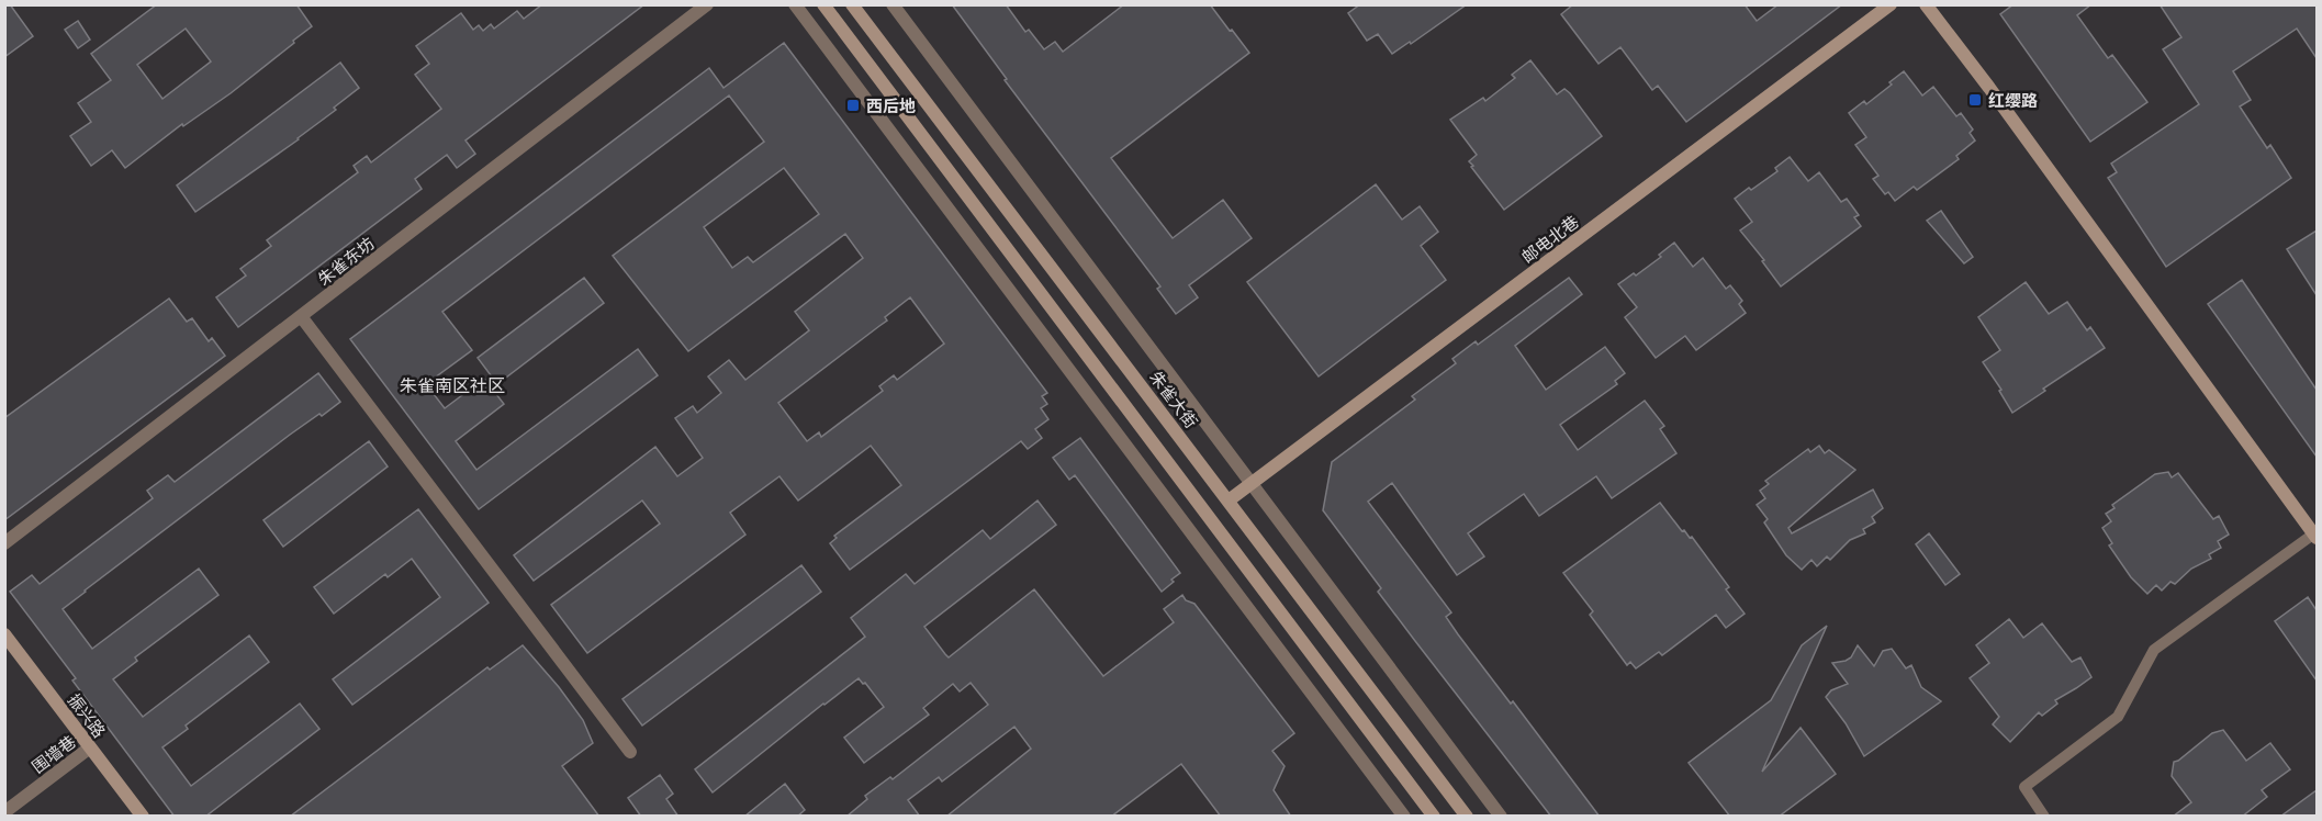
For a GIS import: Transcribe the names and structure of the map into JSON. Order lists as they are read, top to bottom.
{
  "streets": {
    "main road": ["邮电北巷", "朱雀大街", "振兴路"],
    "street": ["朱雀东坊", "围墙巷"]
  },
  "crossings": [
    ["邮电北巷", "朱雀大街"],
    ["振兴路", "围墙巷"]
  ],
  "districts": ["朱雀南区社区"],
  "places": {
    "transit": ["红缨路", "西后地"]
  }
}
